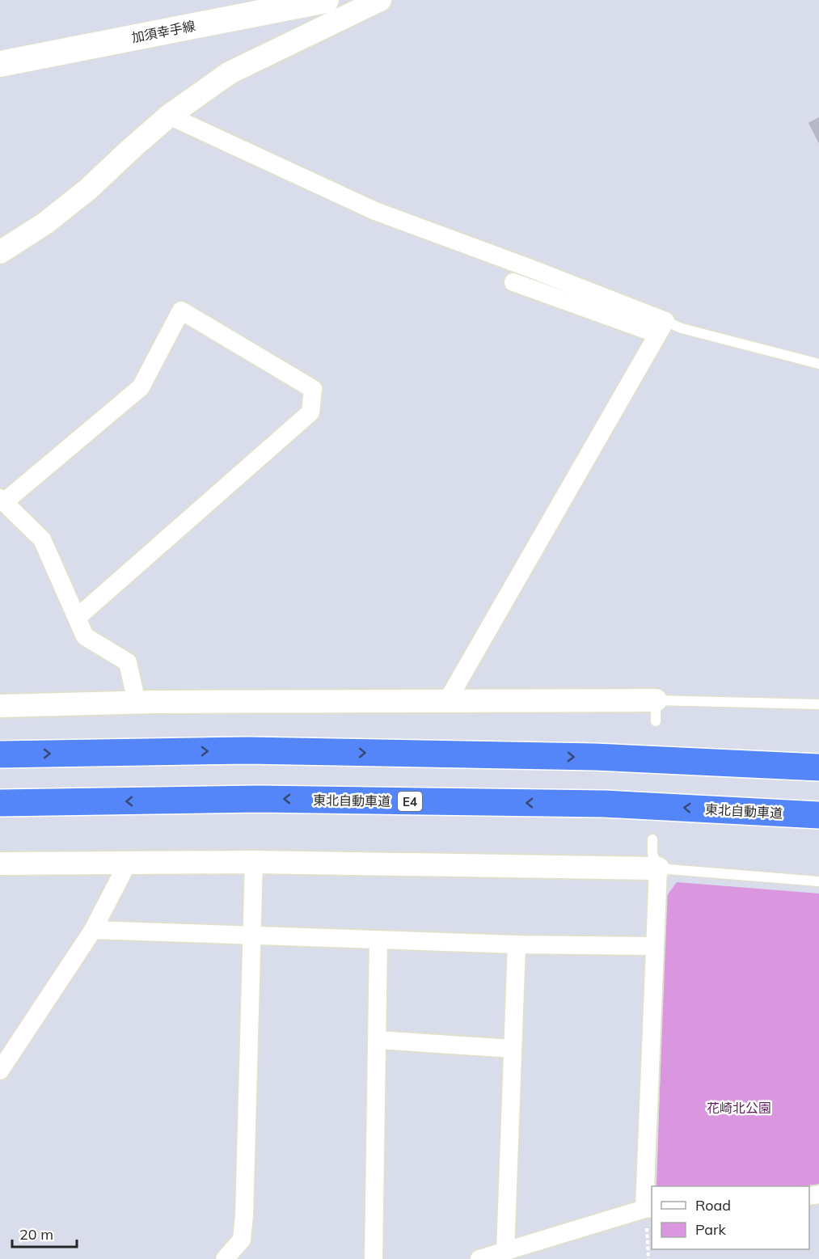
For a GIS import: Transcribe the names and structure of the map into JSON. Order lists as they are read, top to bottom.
{
  "streets": {
    "highway": ["東北自動車道", "E4"],
    "main road": ["加須幸手線"]
  },
  "parks": ["花崎北公園"],
  "legend": ["Road", "Park"],
  "scale_bar": "20 m"
}
